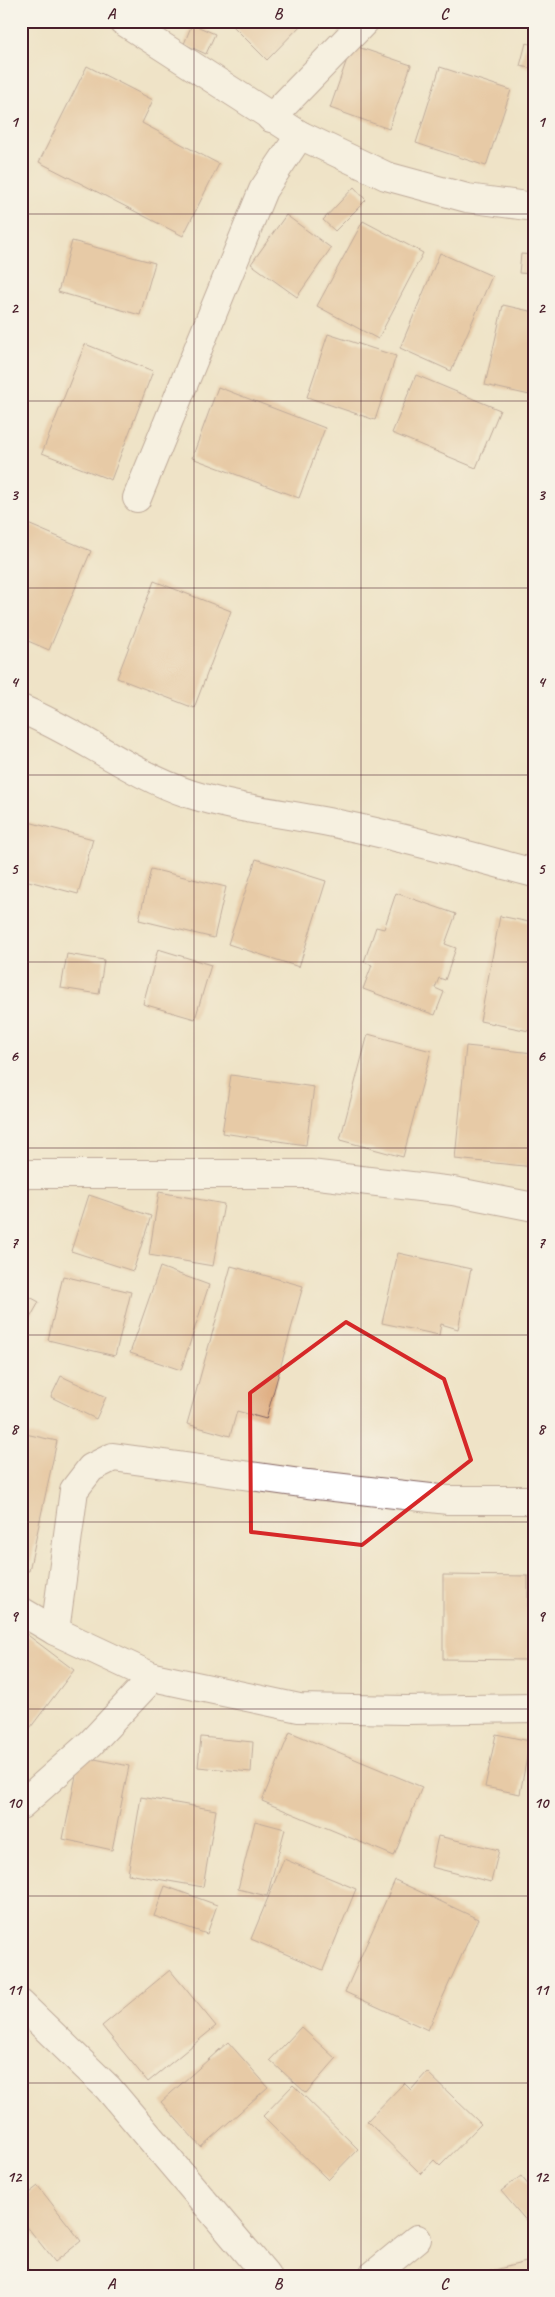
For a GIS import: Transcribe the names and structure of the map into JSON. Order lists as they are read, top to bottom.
{
  "grid": {
    "columns": ["A", "B", "C"],
    "rows": [
      "1",
      "2",
      "3",
      "4",
      "5",
      "6",
      "7",
      "8",
      "9",
      "10",
      "11",
      "12"
    ]
  }
}
